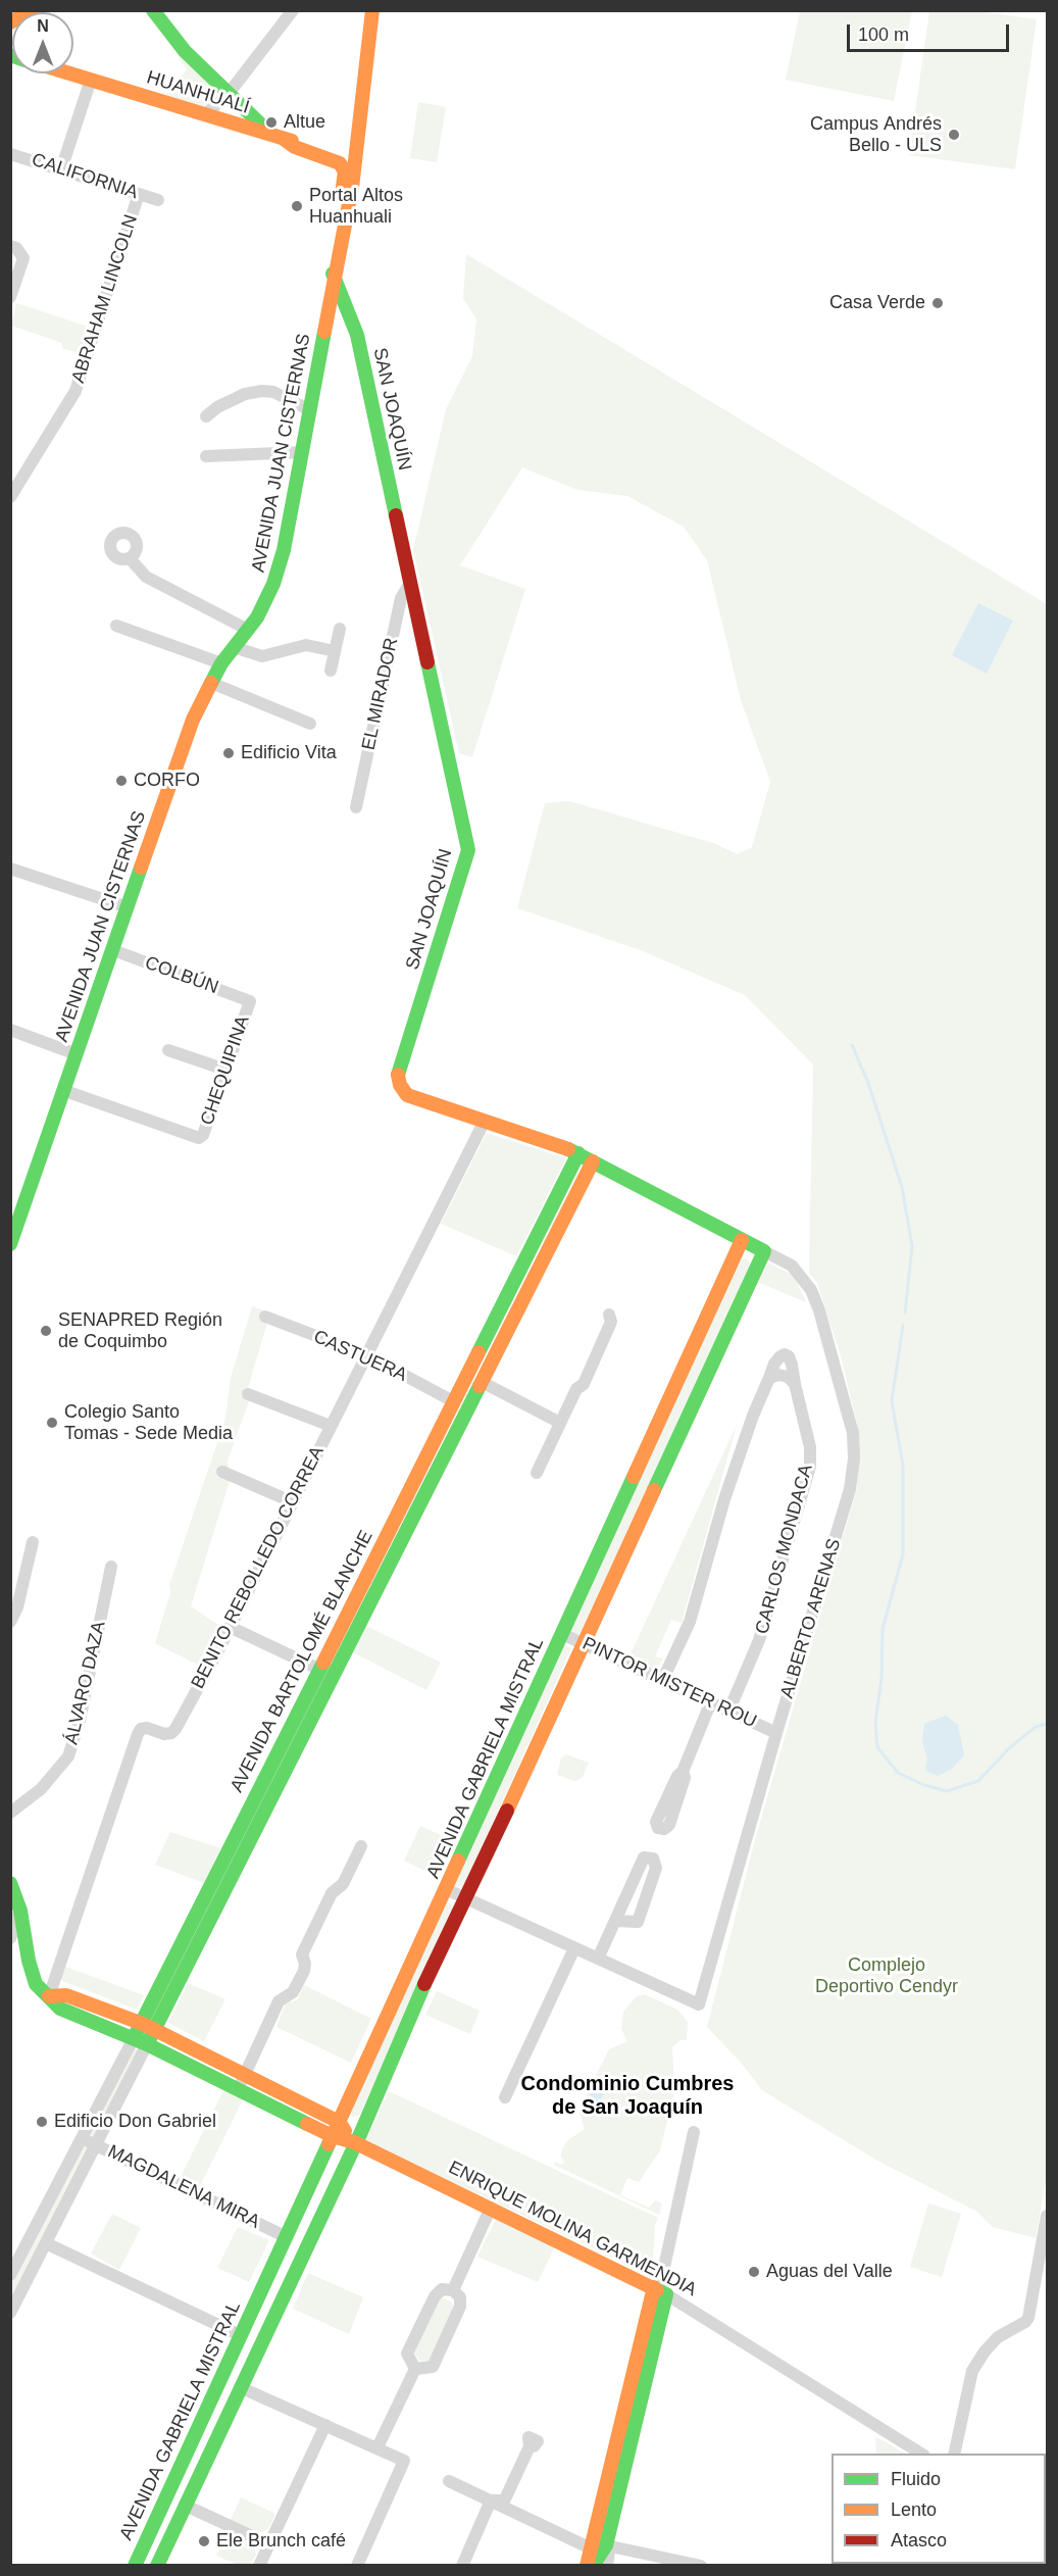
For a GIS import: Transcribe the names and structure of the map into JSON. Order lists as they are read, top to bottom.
{
  "streets": {
    "main road": [
      "HUANHUALÍ",
      "SAN JOAQUÍN",
      "AVENIDA JUAN CISTERNAS",
      "AVENIDA BARTOLOMÉ BLANCHE",
      "AVENIDA GABRIELA MISTRAL",
      "ENRIQUE MOLINA GARMENDIA"
    ],
    "street": [
      "CALIFORNIA",
      "ABRAHAM LINCOLN",
      "EL MIRADOR",
      "COLBÚN",
      "CHEQUIPINA",
      "CASTUERA",
      "CARLOS MONDACA",
      "BENITO REBOLLEDO CORREA",
      "ALBERTO ARENAS",
      "ÁLVARO DAZA",
      "PINTOR MISTER ROU",
      "MAGDALENA MIRA"
    ]
  },
  "crossings": [
    ["HUANHUALÍ", "AVENIDA JUAN CISTERNAS"],
    ["CALIFORNIA", "ABRAHAM LINCOLN"],
    ["SAN JOAQUÍN", "AVENIDA JUAN CISTERNAS"],
    ["SAN JOAQUÍN", "EL MIRADOR"],
    ["SAN JOAQUÍN", "BENITO REBOLLEDO CORREA"],
    ["SAN JOAQUÍN", "ALBERTO ARENAS"],
    ["SAN JOAQUÍN", "AVENIDA BARTOLOMÉ BLANCHE"],
    ["SAN JOAQUÍN", "AVENIDA GABRIELA MISTRAL"],
    ["AVENIDA JUAN CISTERNAS", "COLBÚN"],
    ["AVENIDA JUAN CISTERNAS", "CHEQUIPINA"],
    ["COLBÚN", "CHEQUIPINA"],
    ["CASTUERA", "BENITO REBOLLEDO CORREA"],
    ["CASTUERA", "AVENIDA BARTOLOMÉ BLANCHE"],
    ["CARLOS MONDACA", "PINTOR MISTER ROU"],
    ["BENITO REBOLLEDO CORREA", "ENRIQUE MOLINA GARMENDIA"],
    ["ALBERTO ARENAS", "PINTOR MISTER ROU"],
    ["AVENIDA BARTOLOMÉ BLANCHE", "MAGDALENA MIRA"],
    ["AVENIDA BARTOLOMÉ BLANCHE", "ENRIQUE MOLINA GARMENDIA"],
    ["PINTOR MISTER ROU", "AVENIDA GABRIELA MISTRAL"],
    ["AVENIDA GABRIELA MISTRAL", "MAGDALENA MIRA"],
    ["AVENIDA GABRIELA MISTRAL", "ENRIQUE MOLINA GARMENDIA"]
  ],
  "districts": ["Condominio Cumbres de San Joaquín"],
  "parks": ["Complejo Deportivo Cendyr"],
  "places": [
    "Altue",
    "Campus Andrés Bello - ULS",
    "Portal Altos Huanhuali",
    "Casa Verde",
    "Edificio Vita",
    "CORFO",
    "SENAPRED Región de Coquimbo",
    "Colegio Santo Tomas - Sede Media",
    "Edificio Don Gabriel",
    "Aguas del Valle",
    "Ele Brunch café"
  ],
  "legend": ["Fluido", "Lento", "Atasco"],
  "scale_bar": "100 m",
  "north": "top"
}
